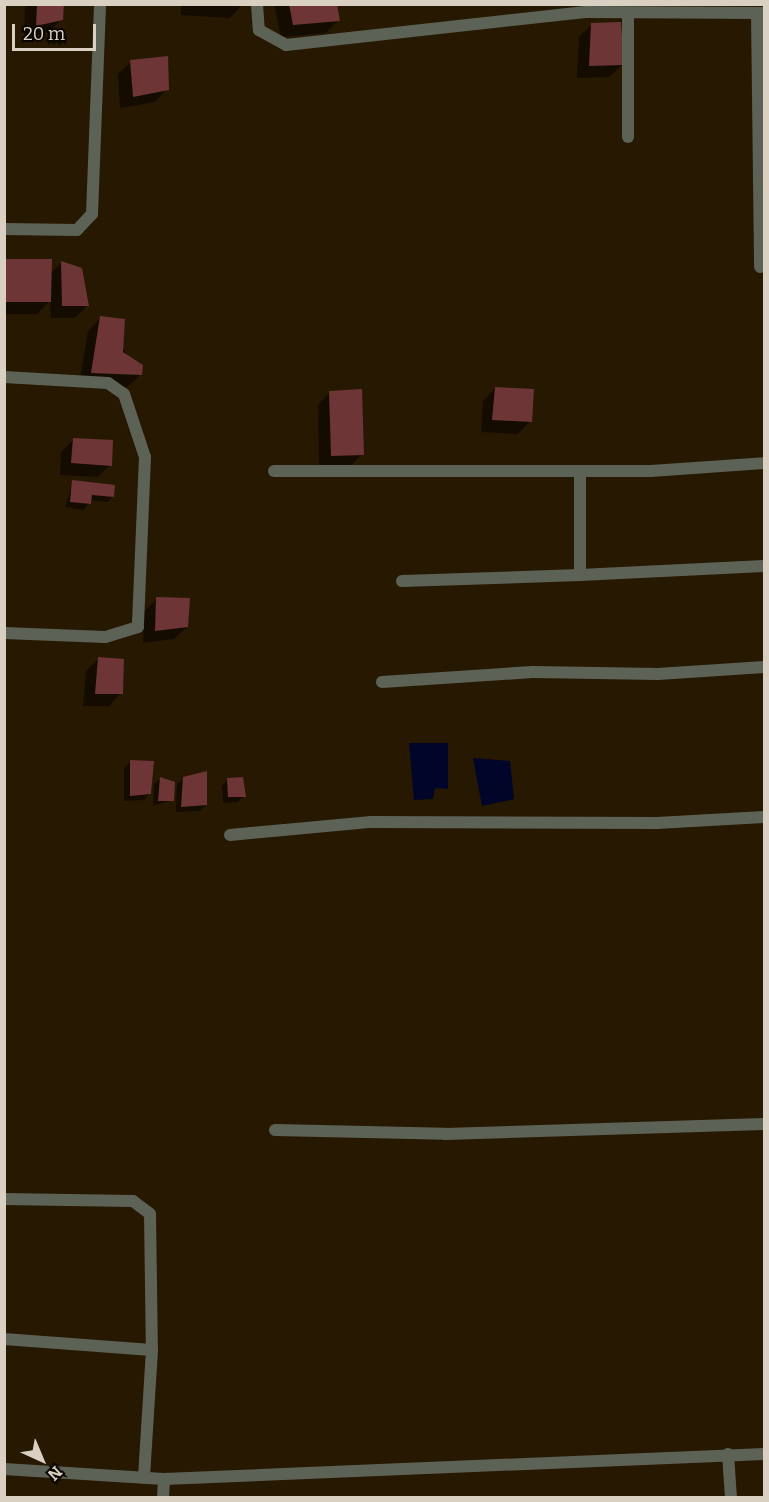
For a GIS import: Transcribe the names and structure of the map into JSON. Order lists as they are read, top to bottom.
{
  "scale_bar": "20 m",
  "north": "bottom right"
}
